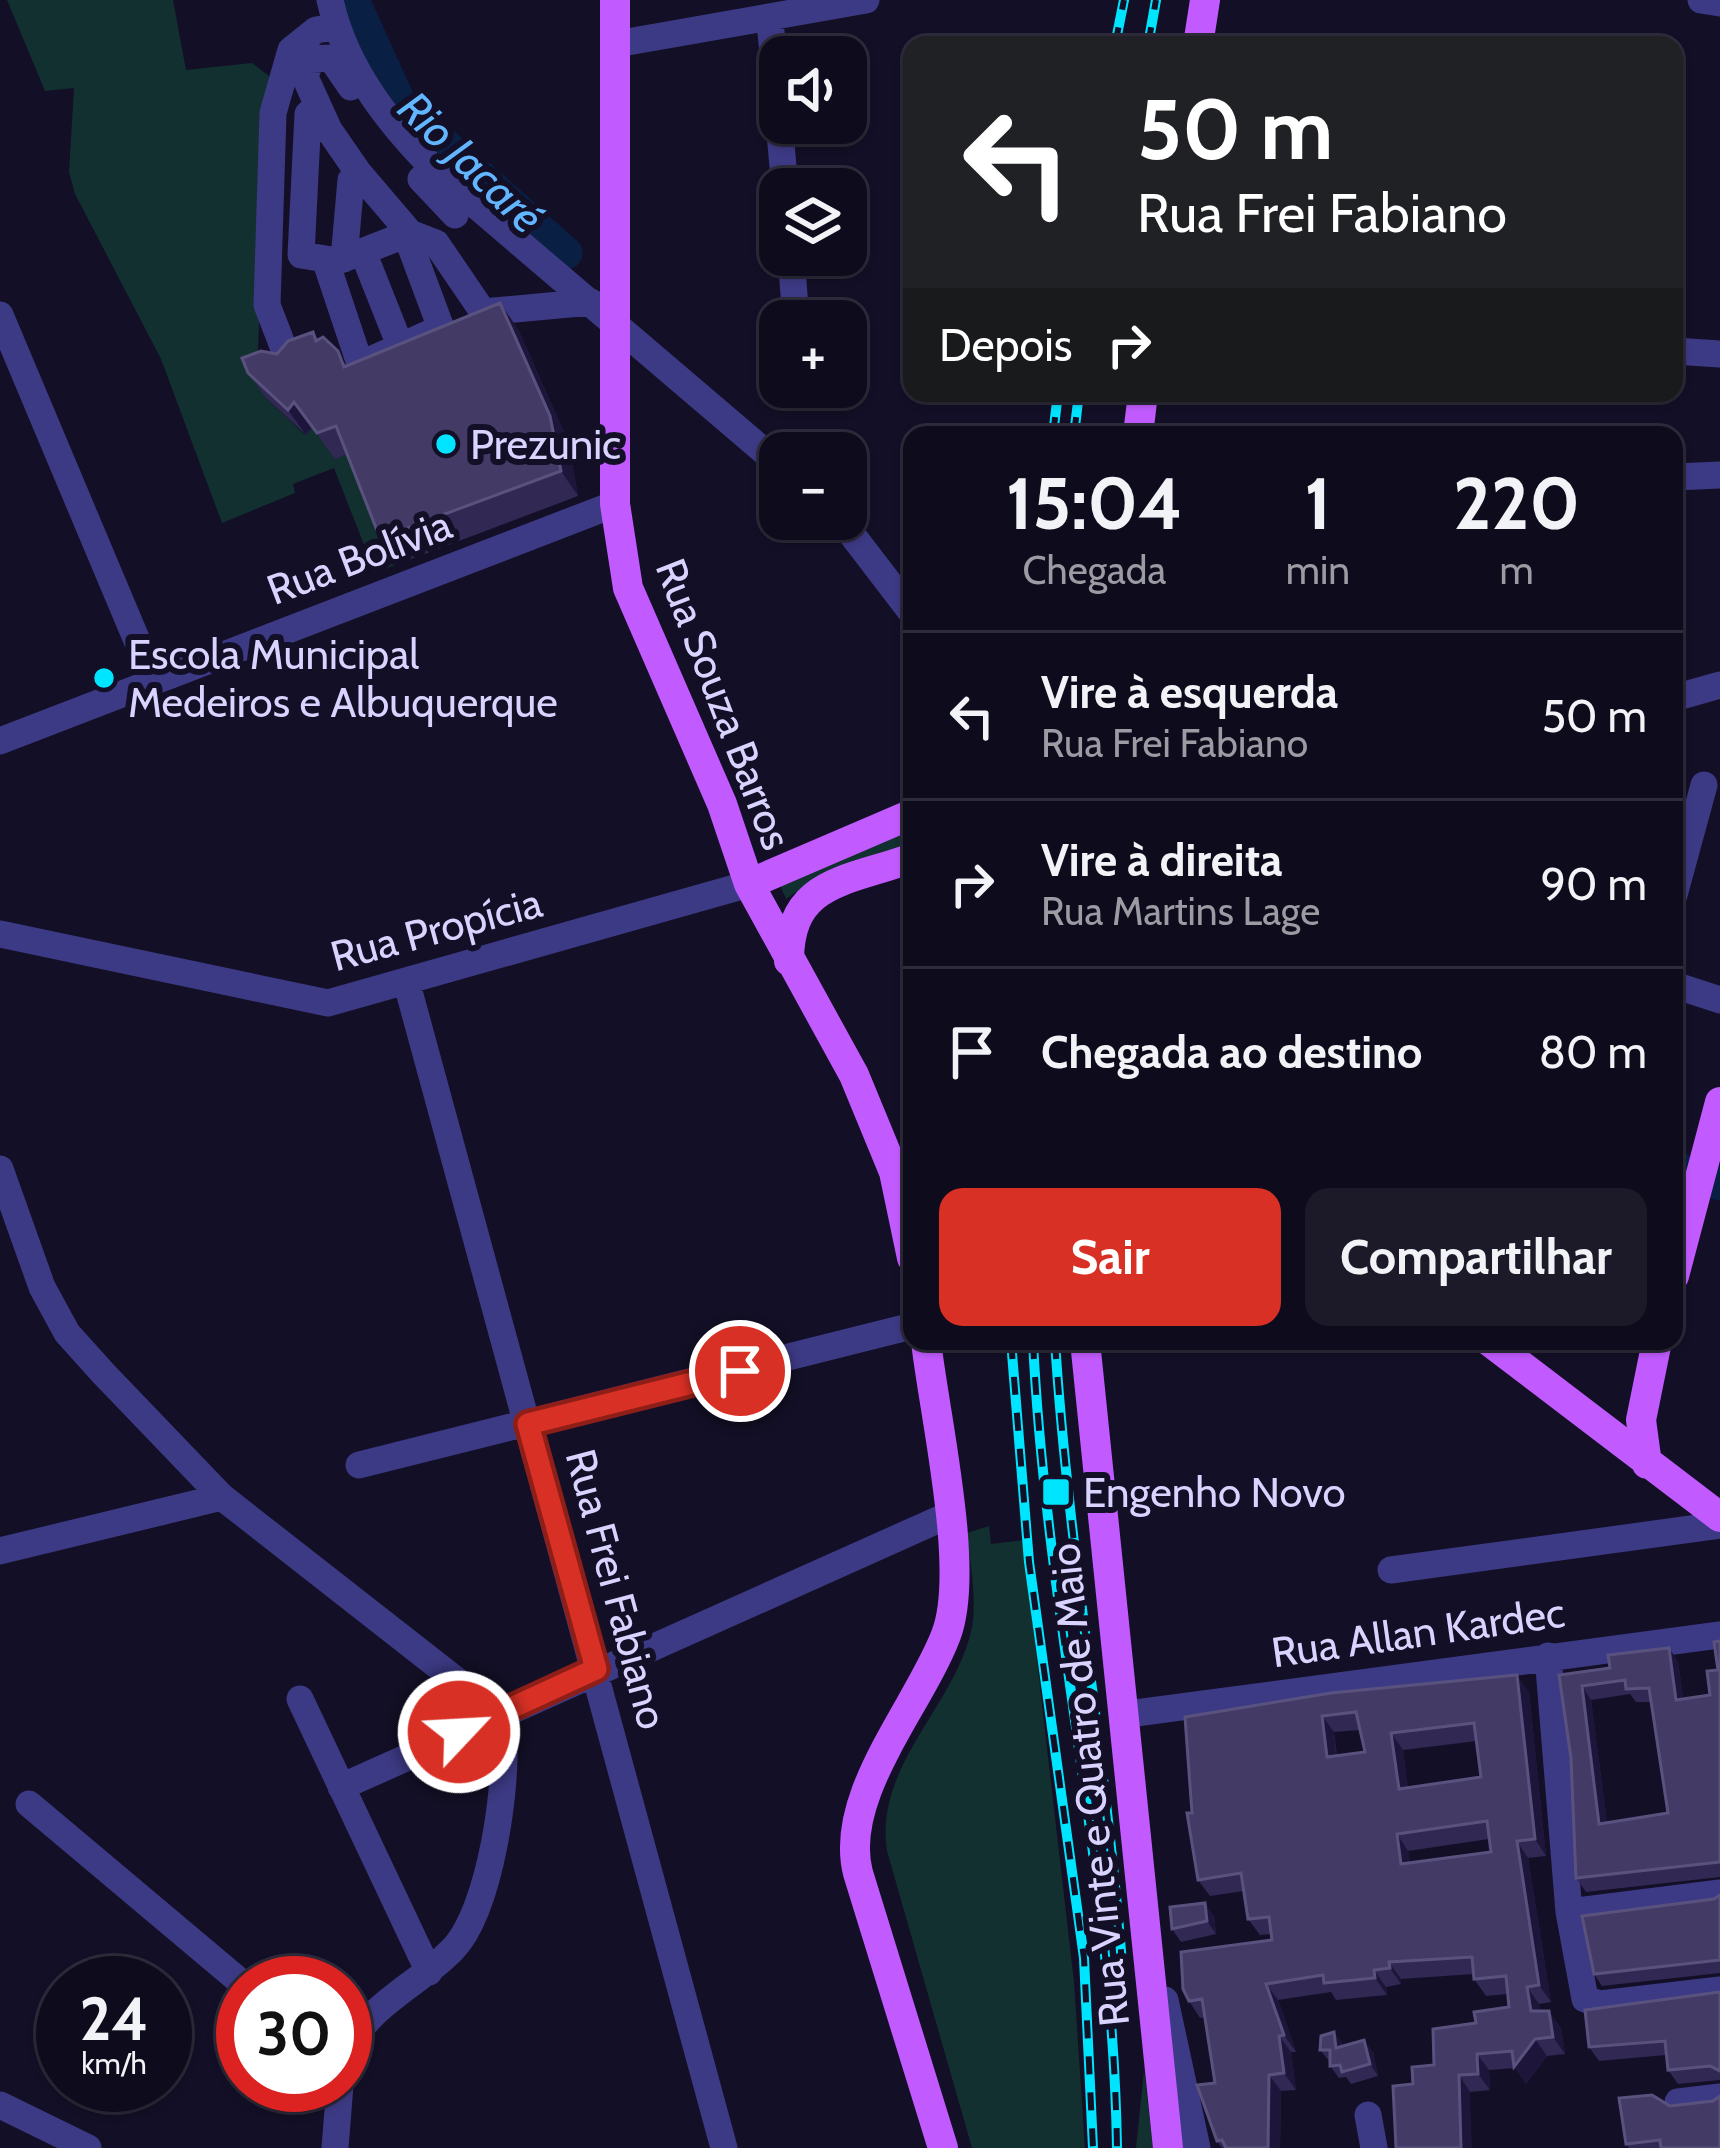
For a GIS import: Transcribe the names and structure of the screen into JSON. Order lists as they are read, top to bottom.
{
  "streets": {
    "main road": ["Rua Souza Barros", "Rua Vinte e Quatro de Maio"],
    "street": [
      "Rua Bolívia",
      "Rua Propícia",
      "Rua Frei Fabiano",
      "Rua Allan Kardec"
    ]
  },
  "crossings": [
    ["Rua Bolívia", "Rua Souza Barros"],
    ["Rua Souza Barros", "Rua Propícia"],
    ["Rua Propícia", "Rua Frei Fabiano"],
    ["Rua Allan Kardec", "Rua Vinte e Quatro de Maio"]
  ],
  "water": ["Rio Jacaré"],
  "places": {
    "other": ["Prezunic", "Escola Municipal Medeiros e Albuquerque"],
    "transit": ["Engenho Novo"]
  },
  "page": {
    "map_buttons": ["+", "−"],
    "turn": ["50 m", "Rua Frei Fabiano"],
    "then": "Depois",
    "eta": [
      "15:04",
      "Chegada",
      "1",
      "min",
      "220",
      "m"
    ],
    "list": [
      {
        "name": "Vire à esquerda",
        "note": "Rua Frei Fabiano",
        "value": "50 m"
      },
      {
        "name": "Vire à direita",
        "note": "Rua Martins Lage",
        "value": "90 m"
      },
      {
        "name": "Chegada ao destino",
        "value": "80 m"
      }
    ],
    "buttons": ["Sair", "Compartilhar"],
    "speed": "24 km/h",
    "limit": "30"
  }
}
